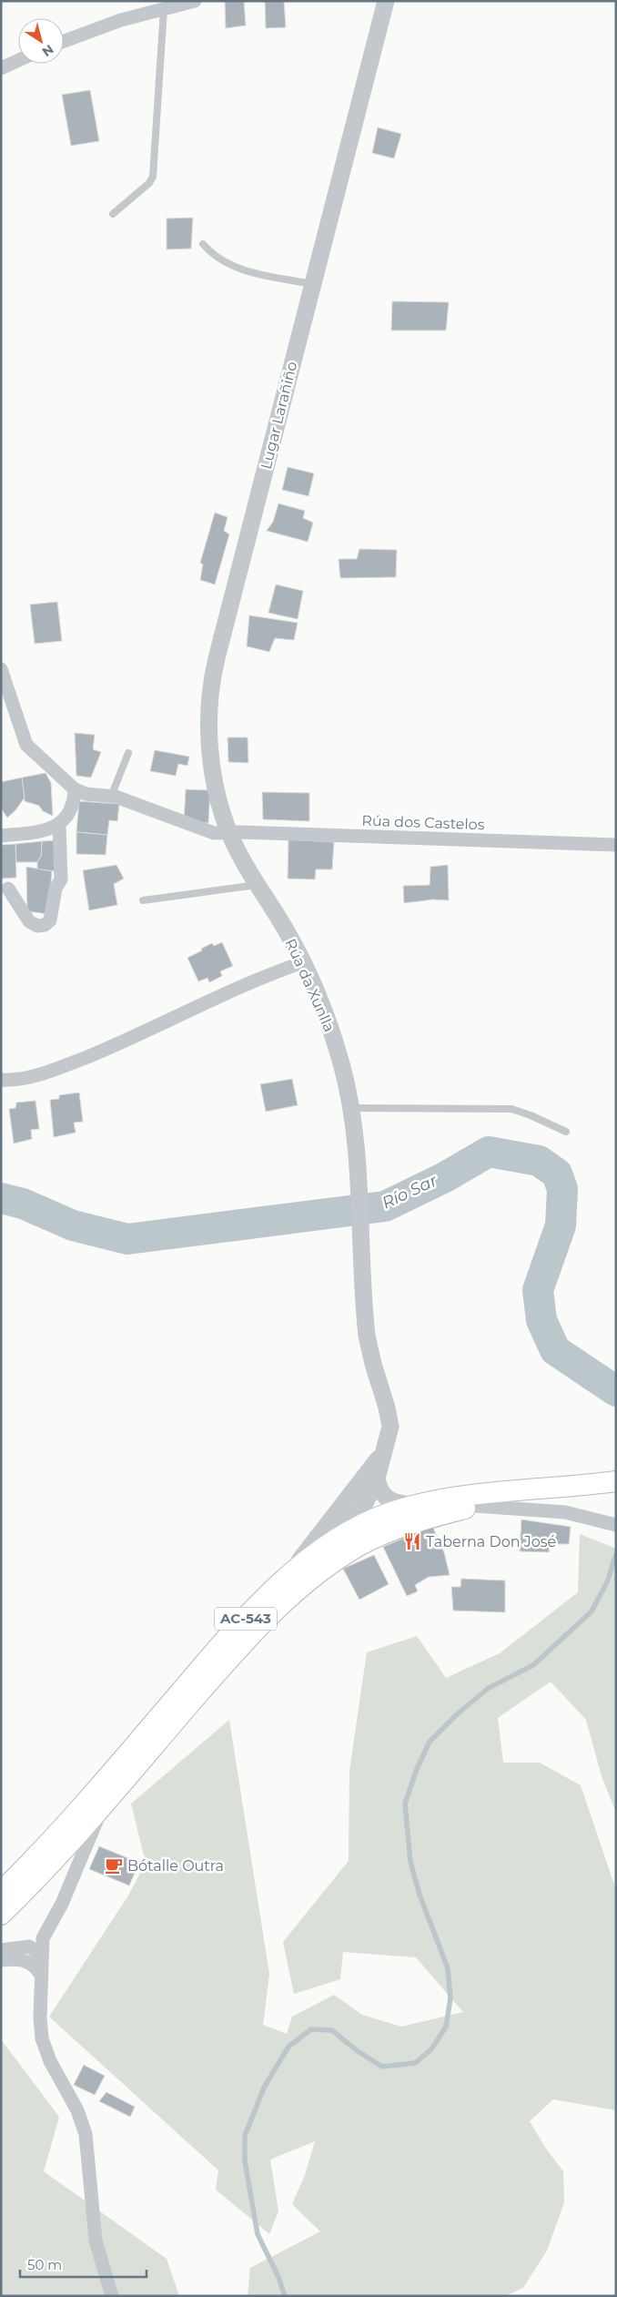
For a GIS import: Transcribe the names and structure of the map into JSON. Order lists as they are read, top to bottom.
{
  "streets": {
    "main road": ["AC-543"],
    "street": ["Lugar Larañiño", "Rúa dos Castelos", "Rúa da Xunlla"]
  },
  "crossings": [
    ["Lugar Larañiño", "Rúa dos Castelos"],
    ["Lugar Larañiño", "Rúa da Xunlla"],
    ["Rúa dos Castelos", "Rúa da Xunlla"],
    ["Rúa da Xunlla", "AC-543"]
  ],
  "water": ["Río Sar"],
  "places": {
    "restaurant": ["Taberna Don José"],
    "cafe": ["Bótalle Outra"]
  },
  "scale_bar": "50 m",
  "north": "bottom right"
}
